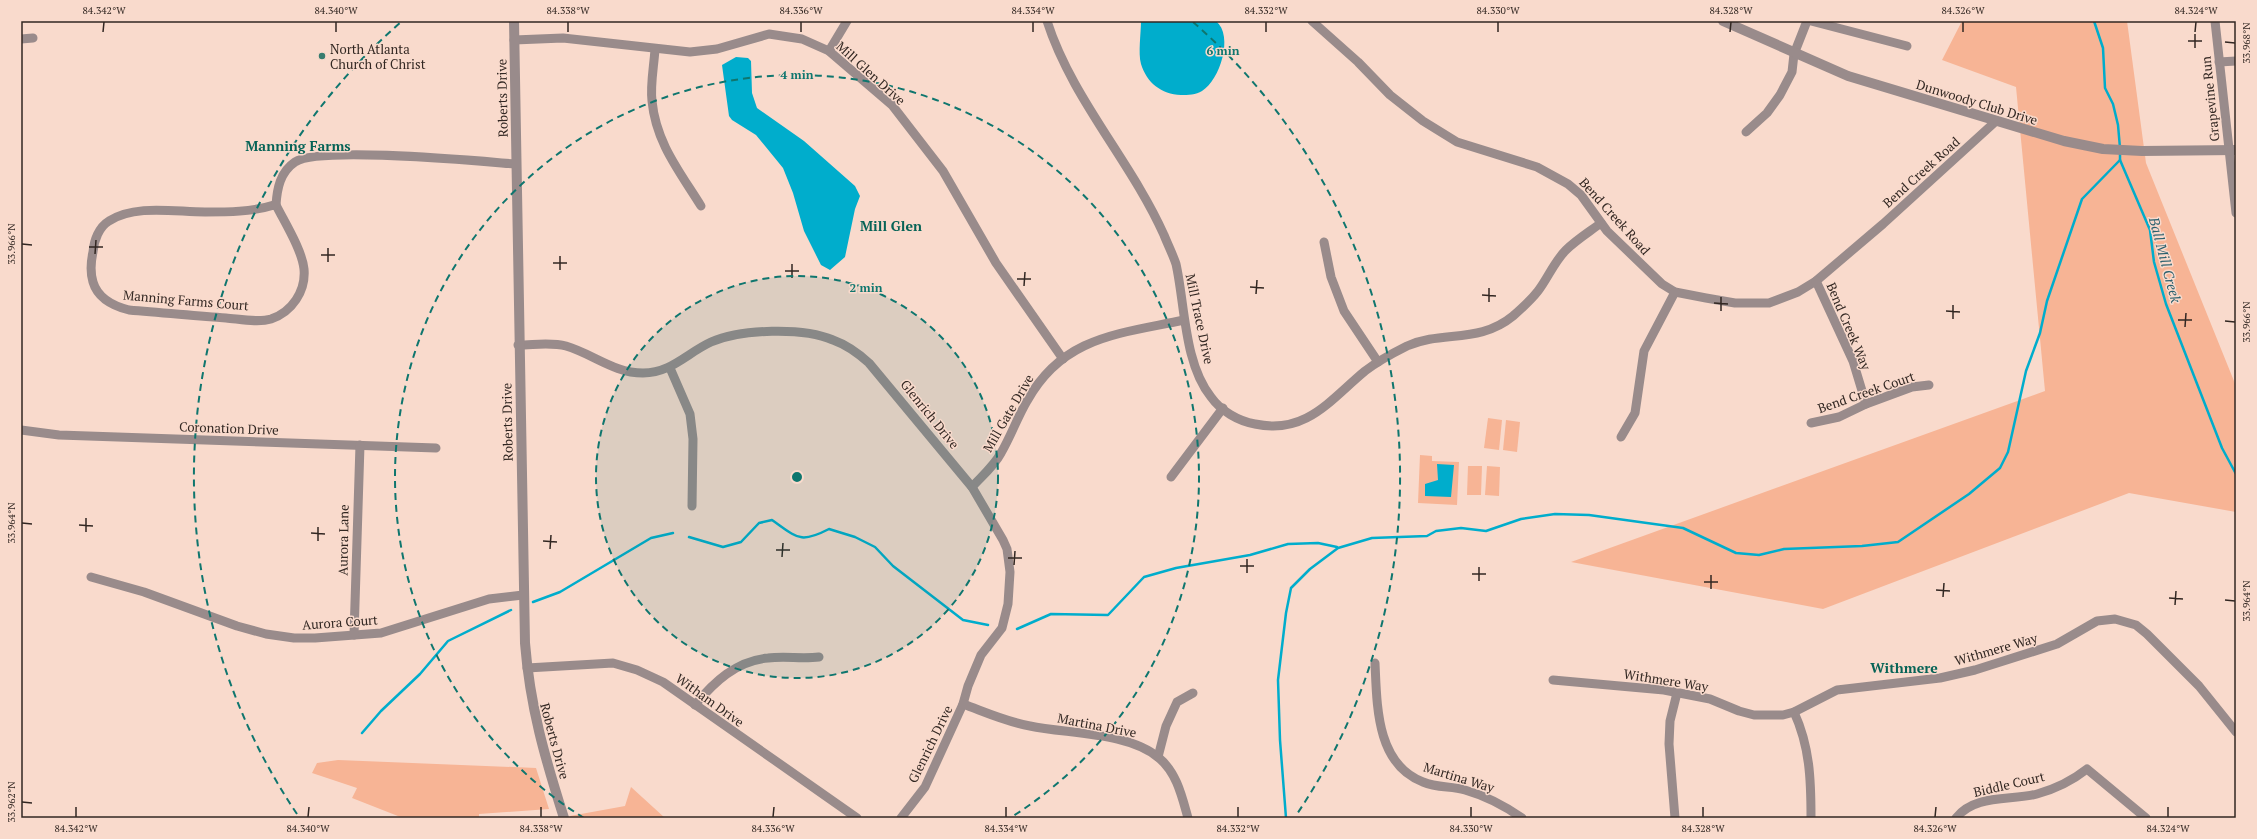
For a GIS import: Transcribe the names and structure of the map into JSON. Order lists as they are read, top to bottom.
{
  "streets": {
    "street": [
      "Mill Glen Drive",
      "Roberts Drive",
      "Grapevine Run",
      "Dunwoody Club Drive",
      "Bend Creek Road",
      "Manning Farms Court",
      "Mill Trace Drive",
      "Bend Creek Way",
      "Bend Creek Court",
      "Mill Gate Drive",
      "Glenrich Drive",
      "Coronation Drive",
      "Aurora Lane",
      "Aurora Court",
      "Withmere Way",
      "Witham Drive",
      "Martina Drive",
      "Martina Way",
      "Biddle Court"
    ]
  },
  "crossings": [
    ["Mill Glen Drive", "Roberts Drive"],
    ["Mill Glen Drive", "Mill Gate Drive"],
    ["Roberts Drive", "Glenrich Drive"],
    ["Roberts Drive", "Aurora Court"],
    ["Roberts Drive", "Witham Drive"],
    ["Grapevine Run", "Dunwoody Club Drive"],
    ["Dunwoody Club Drive", "Bend Creek Road"],
    ["Bend Creek Road", "Mill Trace Drive"],
    ["Bend Creek Road", "Bend Creek Way"],
    ["Mill Trace Drive", "Mill Gate Drive"],
    ["Bend Creek Way", "Bend Creek Court"],
    ["Mill Gate Drive", "Glenrich Drive"],
    ["Glenrich Drive", "Martina Drive"],
    ["Coronation Drive", "Aurora Lane"],
    ["Aurora Lane", "Aurora Court"]
  ],
  "districts": ["Manning Farms", "Mill Glen", "Withmere"],
  "water": ["Ball Mill Creek"],
  "places": ["North Atlanta Church of Christ"],
  "coordinates": [
    "84.342°W",
    "84.340°W",
    "84.338°W",
    "84.336°W",
    "84.334°W",
    "84.332°W",
    "84.330°W",
    "84.328°W",
    "84.326°W",
    "84.324°W",
    "33.968°N",
    "33.966°N",
    "33.964°N",
    "33.962°N"
  ],
  "rings": ["6 min", "4 min", "2 min"]
}
